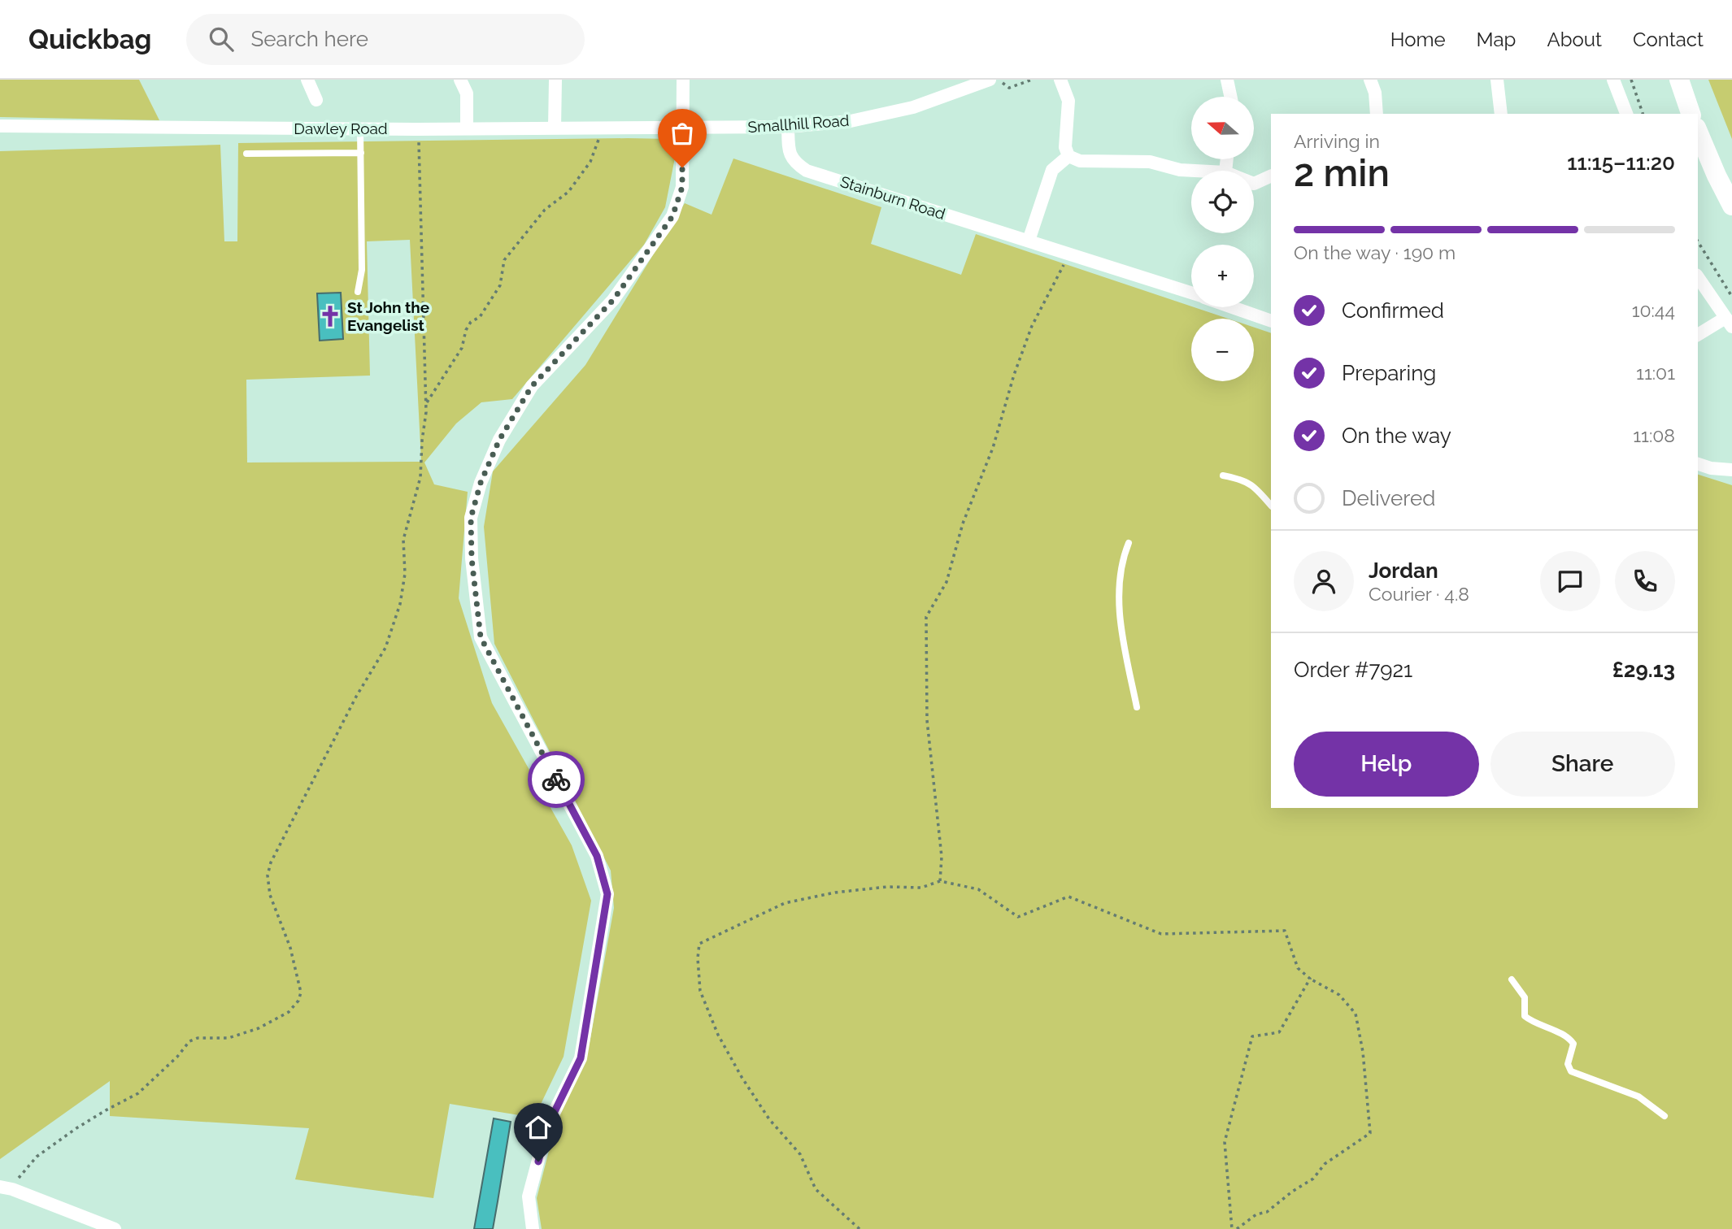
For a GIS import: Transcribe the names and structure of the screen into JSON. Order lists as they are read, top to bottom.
{
  "streets": {
    "street": ["Smallhill Road", "Dawley Road", "Stainburn Road"]
  },
  "crossings": [
    ["Smallhill Road", "Dawley Road"],
    ["Smallhill Road", "Stainburn Road"]
  ],
  "places": {
    "church": ["St John the Evangelist"]
  },
  "north": "left",
  "page": {
    "header": "Quickbag",
    "search": "Search here",
    "nav": [
      "Home",
      "Map",
      "About",
      "Contact"
    ],
    "map_buttons": ["+", "−"],
    "heading": ["2 min", "Arriving in", "11:15–11:20"],
    "panel": [
      "Jordan",
      "Courier · 4.8",
      "Order #7921",
      "£29.13"
    ],
    "bar": "On the way · 190 m",
    "list": [
      ["Confirmed", "10:44"],
      ["Preparing", "11:01"],
      ["On the way", "11:08"],
      "Delivered"
    ],
    "buttons": ["Help", "Share"]
  }
}
